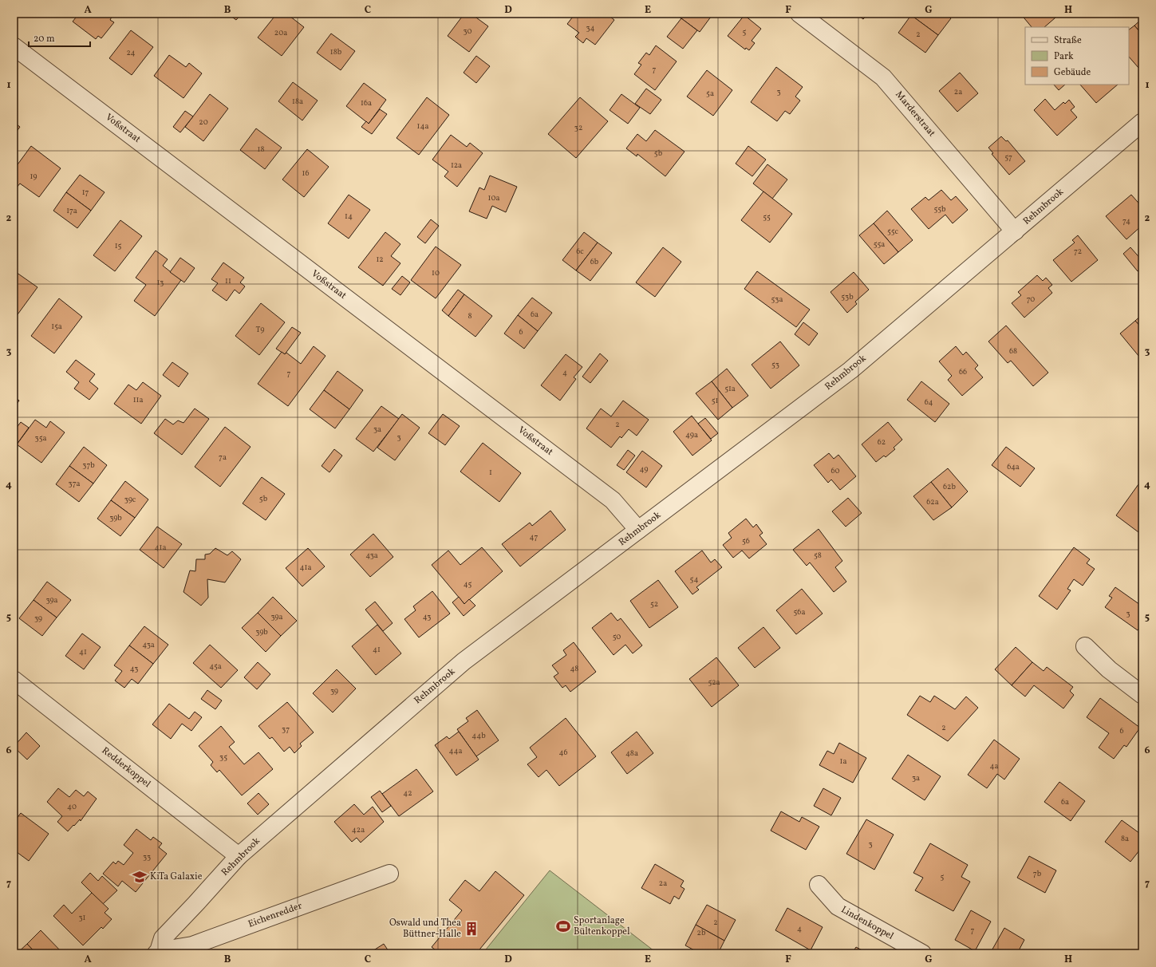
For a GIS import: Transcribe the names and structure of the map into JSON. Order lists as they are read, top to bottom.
{
  "streets": {
    "street": [
      "Marderstraat",
      "Voßstraat",
      "Rehmbrook",
      "Redderkoppel",
      "Eichenredder",
      "Lindenkoppel"
    ]
  },
  "crossings": [
    ["Marderstraat", "Rehmbrook"],
    ["Voßstraat", "Rehmbrook"],
    ["Rehmbrook", "Redderkoppel"],
    ["Rehmbrook", "Eichenredder"]
  ],
  "places": {
    "school or university": ["KiTa Galaxie"],
    "sports": ["Sportanlage Bültenkoppel"],
    "building": ["Oswald und Thea Büttner-Halle"]
  },
  "house_numbers": [
    "34",
    "30",
    "5",
    "20a",
    "2",
    "18b",
    "24",
    "7",
    "3",
    "2a",
    "5a",
    "18a",
    "16a",
    "20",
    "14a",
    "32",
    "18",
    "5b",
    "57",
    "12a",
    "16",
    "19",
    "17",
    "10a",
    "55b",
    "17a",
    "14",
    "55",
    "74",
    "55c",
    "55a",
    "15",
    "6c",
    "72",
    "12",
    "6b",
    "10",
    "11",
    "13",
    "53b",
    "53a",
    "70",
    "6a",
    "8",
    "15a",
    "T9",
    "6",
    "68",
    "53",
    "66",
    "4",
    "7",
    "51a",
    "11a",
    "51",
    "64",
    "2",
    "3a",
    "49a",
    "3",
    "35a",
    "62",
    "7a",
    "37b",
    "64a",
    "49",
    "60",
    "1",
    "37a",
    "62b",
    "5b",
    "39c",
    "62a",
    "39b",
    "47",
    "56",
    "41a",
    "43a",
    "58",
    "41a",
    "54",
    "45",
    "39a",
    "52",
    "56a",
    "3",
    "39a",
    "43",
    "39",
    "39b",
    "50",
    "43a",
    "41",
    "41",
    "45a",
    "43",
    "48",
    "52a",
    "39",
    "2",
    "37",
    "6",
    "44b",
    "44a",
    "46",
    "48a",
    "35",
    "1a",
    "4a",
    "3a",
    "42",
    "6a",
    "40",
    "42a",
    "8a",
    "3",
    "33",
    "7b",
    "5",
    "2a",
    "31",
    "2",
    "4",
    "7",
    "2b"
  ],
  "legend": ["Straße", "Park", "Gebäude"],
  "scale_bar": "20 m",
  "grid": {
    "columns": [
      "A",
      "B",
      "C",
      "D",
      "E",
      "F",
      "G",
      "H"
    ],
    "rows": [
      "1",
      "2",
      "3",
      "4",
      "5",
      "6",
      "7"
    ]
  }
}
